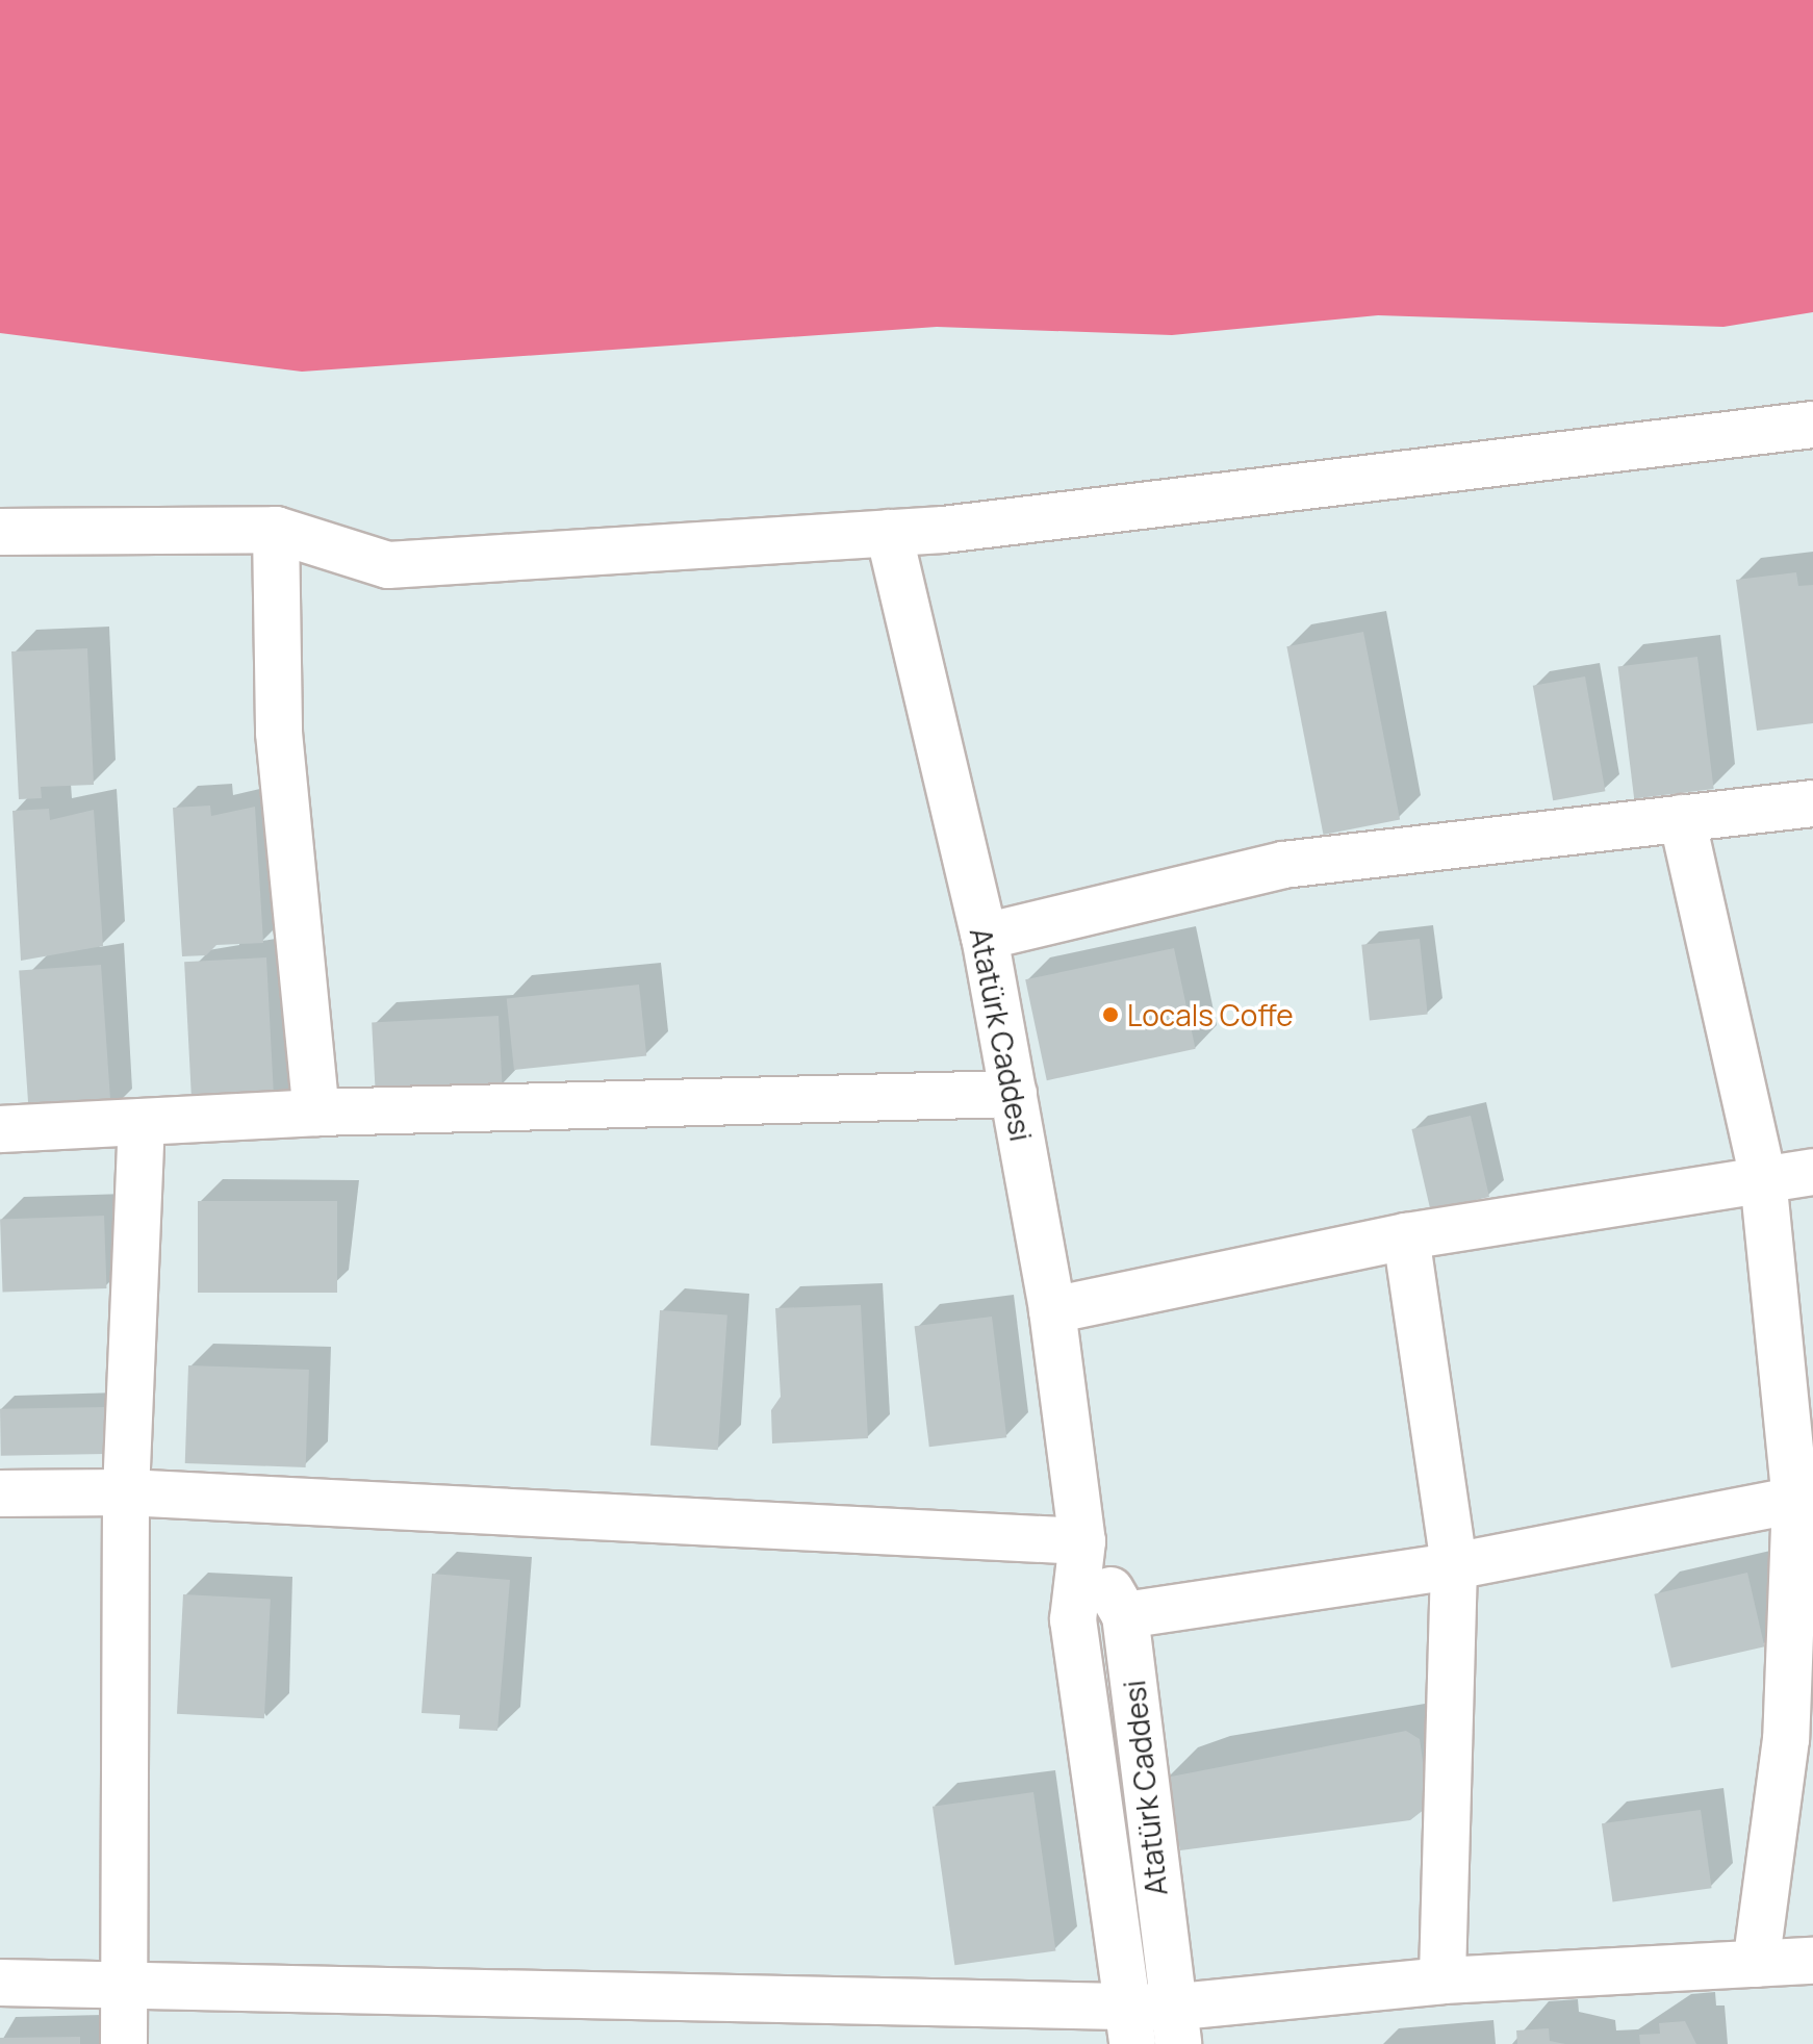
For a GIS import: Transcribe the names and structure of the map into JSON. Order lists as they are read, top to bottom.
{
  "streets": {
    "street": ["Atatürk Caddesi"]
  },
  "places": ["Locals Coffe"]
}
